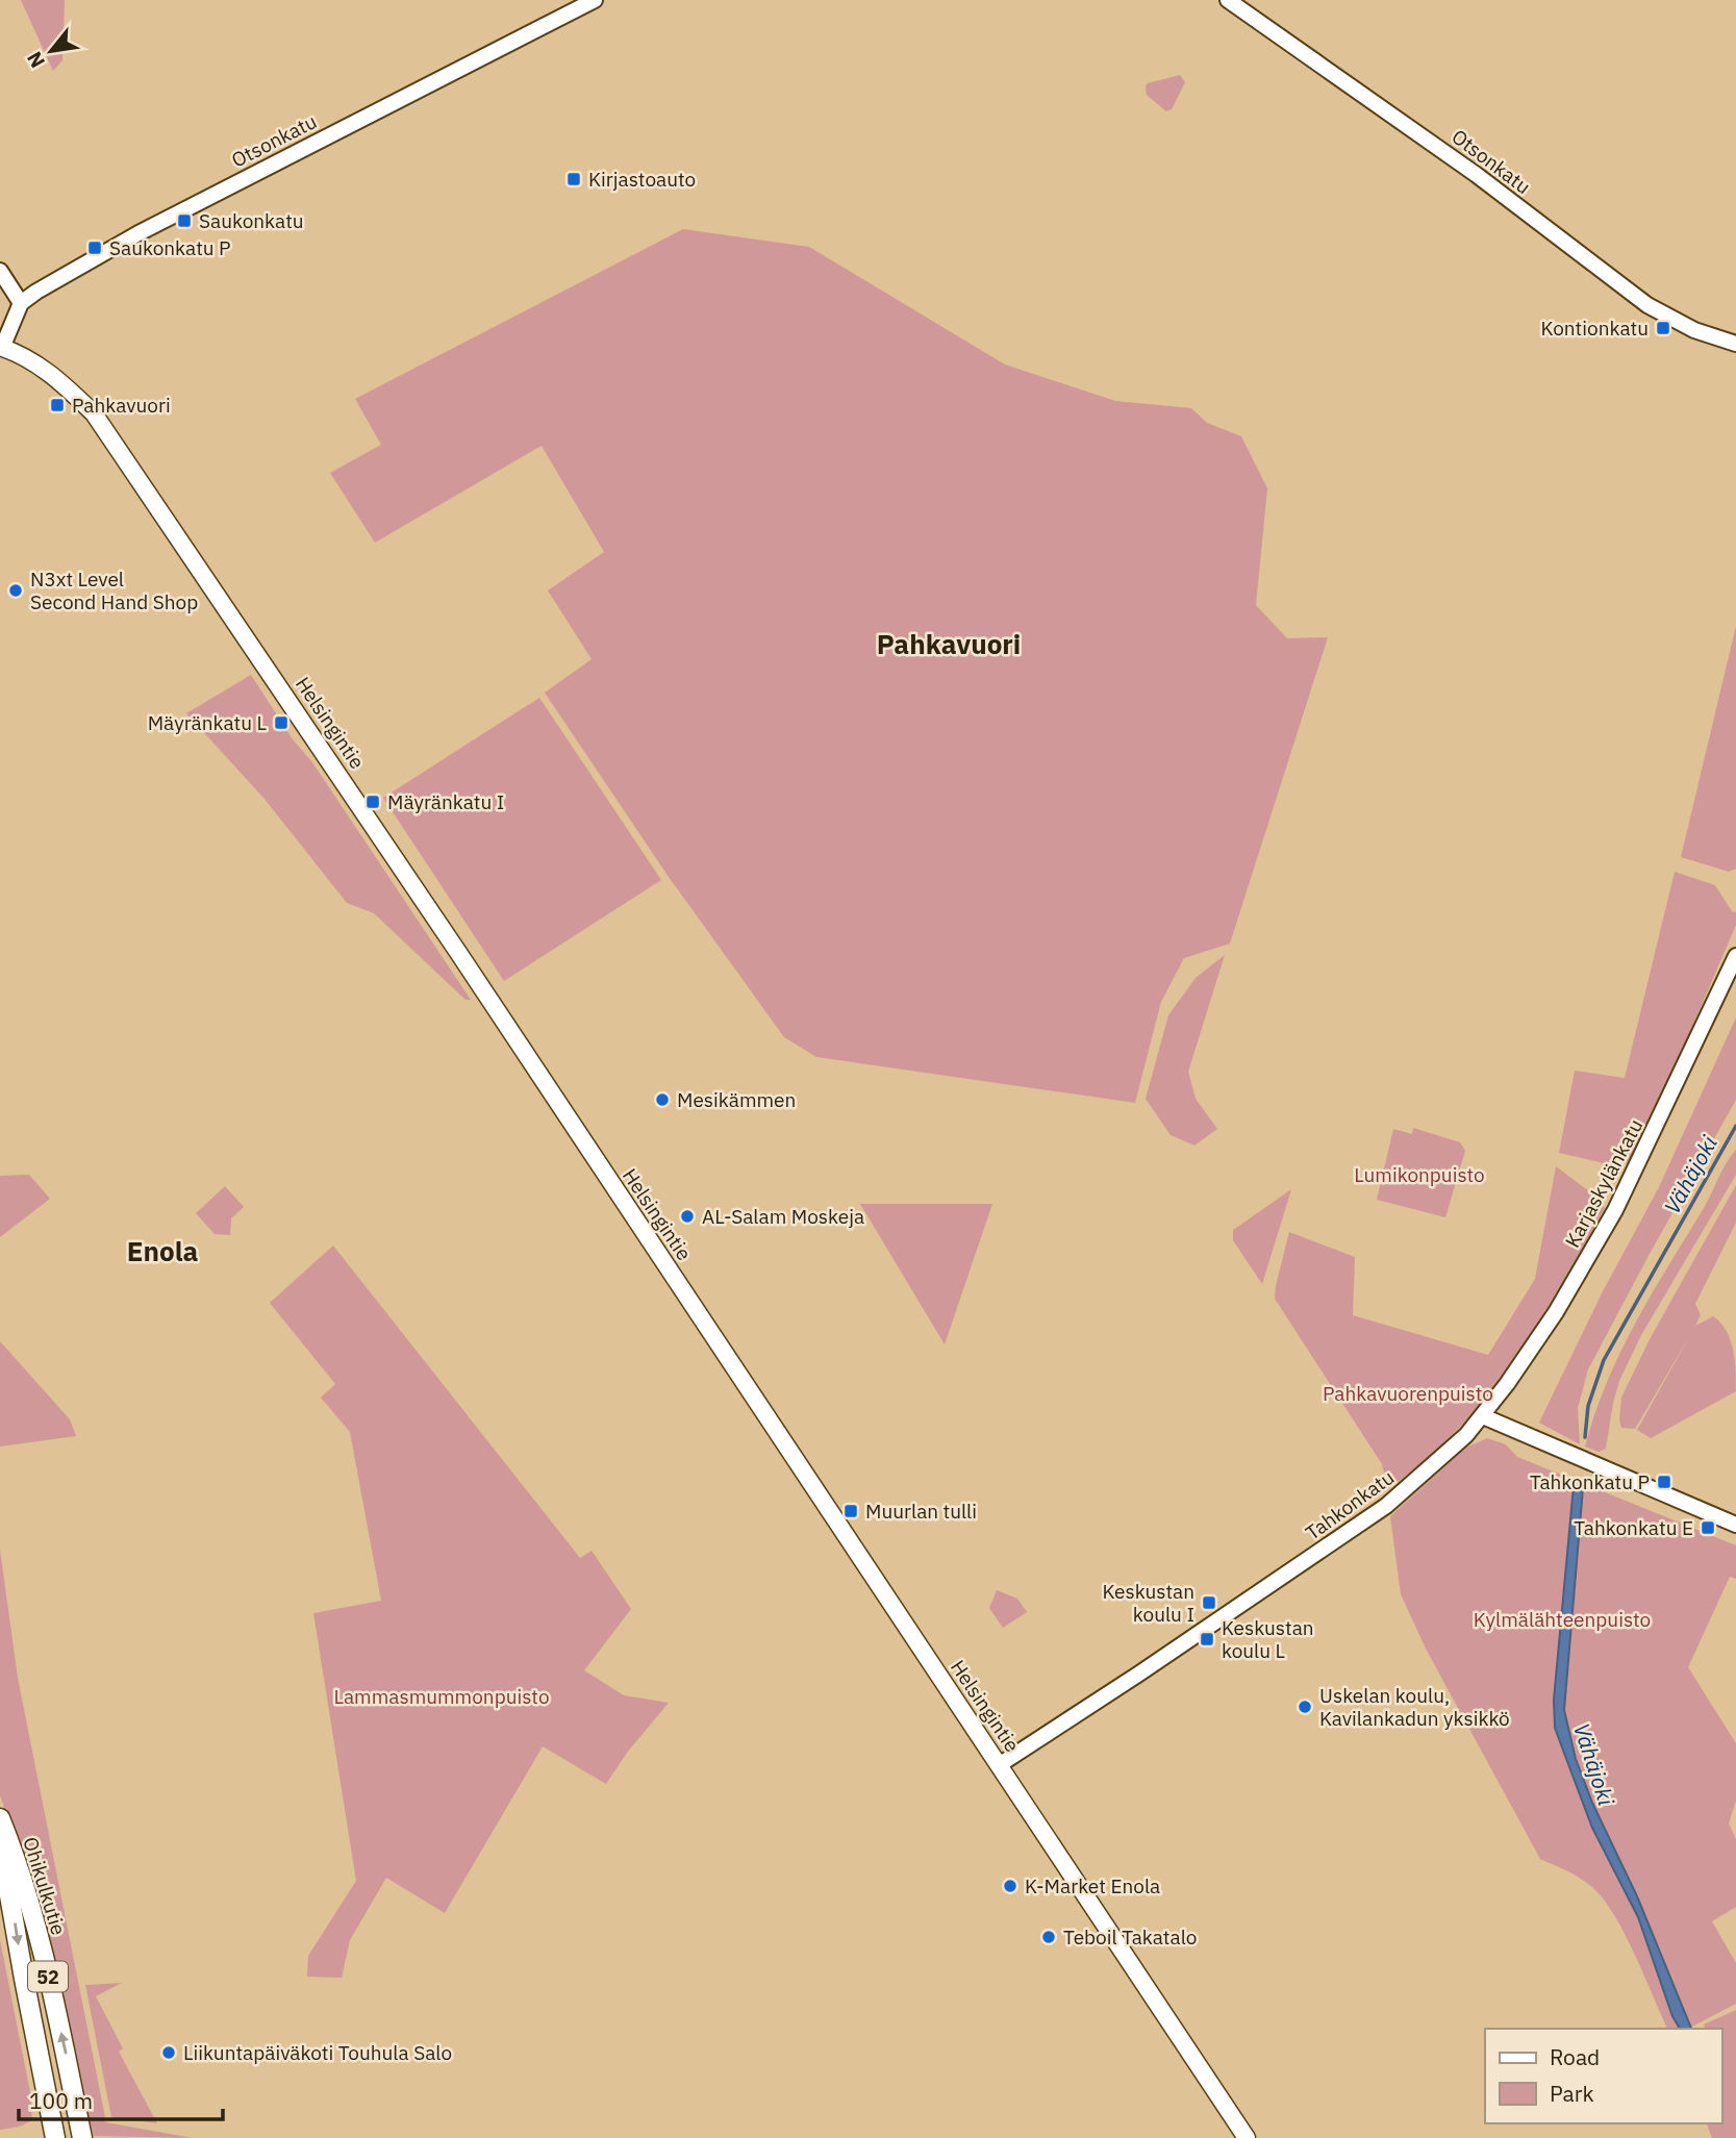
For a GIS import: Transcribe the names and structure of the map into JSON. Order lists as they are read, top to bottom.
{
  "streets": {
    "main road": ["Helsingintie", "Ohikulkutie", "52"],
    "street": ["Otsonkatu", "Karjaskylänkatu", "Tahkonkatu"]
  },
  "crossings": [
    ["Helsingintie", "Tahkonkatu"],
    ["Karjaskylänkatu", "Tahkonkatu"]
  ],
  "districts": ["Pahkavuori", "Enola"],
  "water": ["Vähäjoki"],
  "parks": [
    "Lumikonpuisto",
    "Pahkavuorenpuisto",
    "Kylmälähteenpuisto",
    "Lammasmummonpuisto"
  ],
  "places": {
    "transit": [
      "Kirjastoauto",
      "Saukonkatu",
      "Saukonkatu P",
      "Kontionkatu",
      "Pahkavuori",
      "Mäyränkatu L",
      "Mäyränkatu I",
      "Tahkonkatu P",
      "Muurlan tulli",
      "Tahkonkatu E",
      "Keskustan koulu I",
      "Keskustan koulu L"
    ],
    "other": [
      "N3xt Level Second Hand Shop",
      "Mesikämmen",
      "AL-Salam Moskeja",
      "Uskelan koulu, Kavilankadun yksikkö",
      "K-Market Enola",
      "Teboil Takatalo",
      "Liikuntapäiväkoti Touhula Salo"
    ]
  },
  "legend": ["Road", "Park"],
  "scale_bar": "100 m",
  "north": "bottom left"
}
